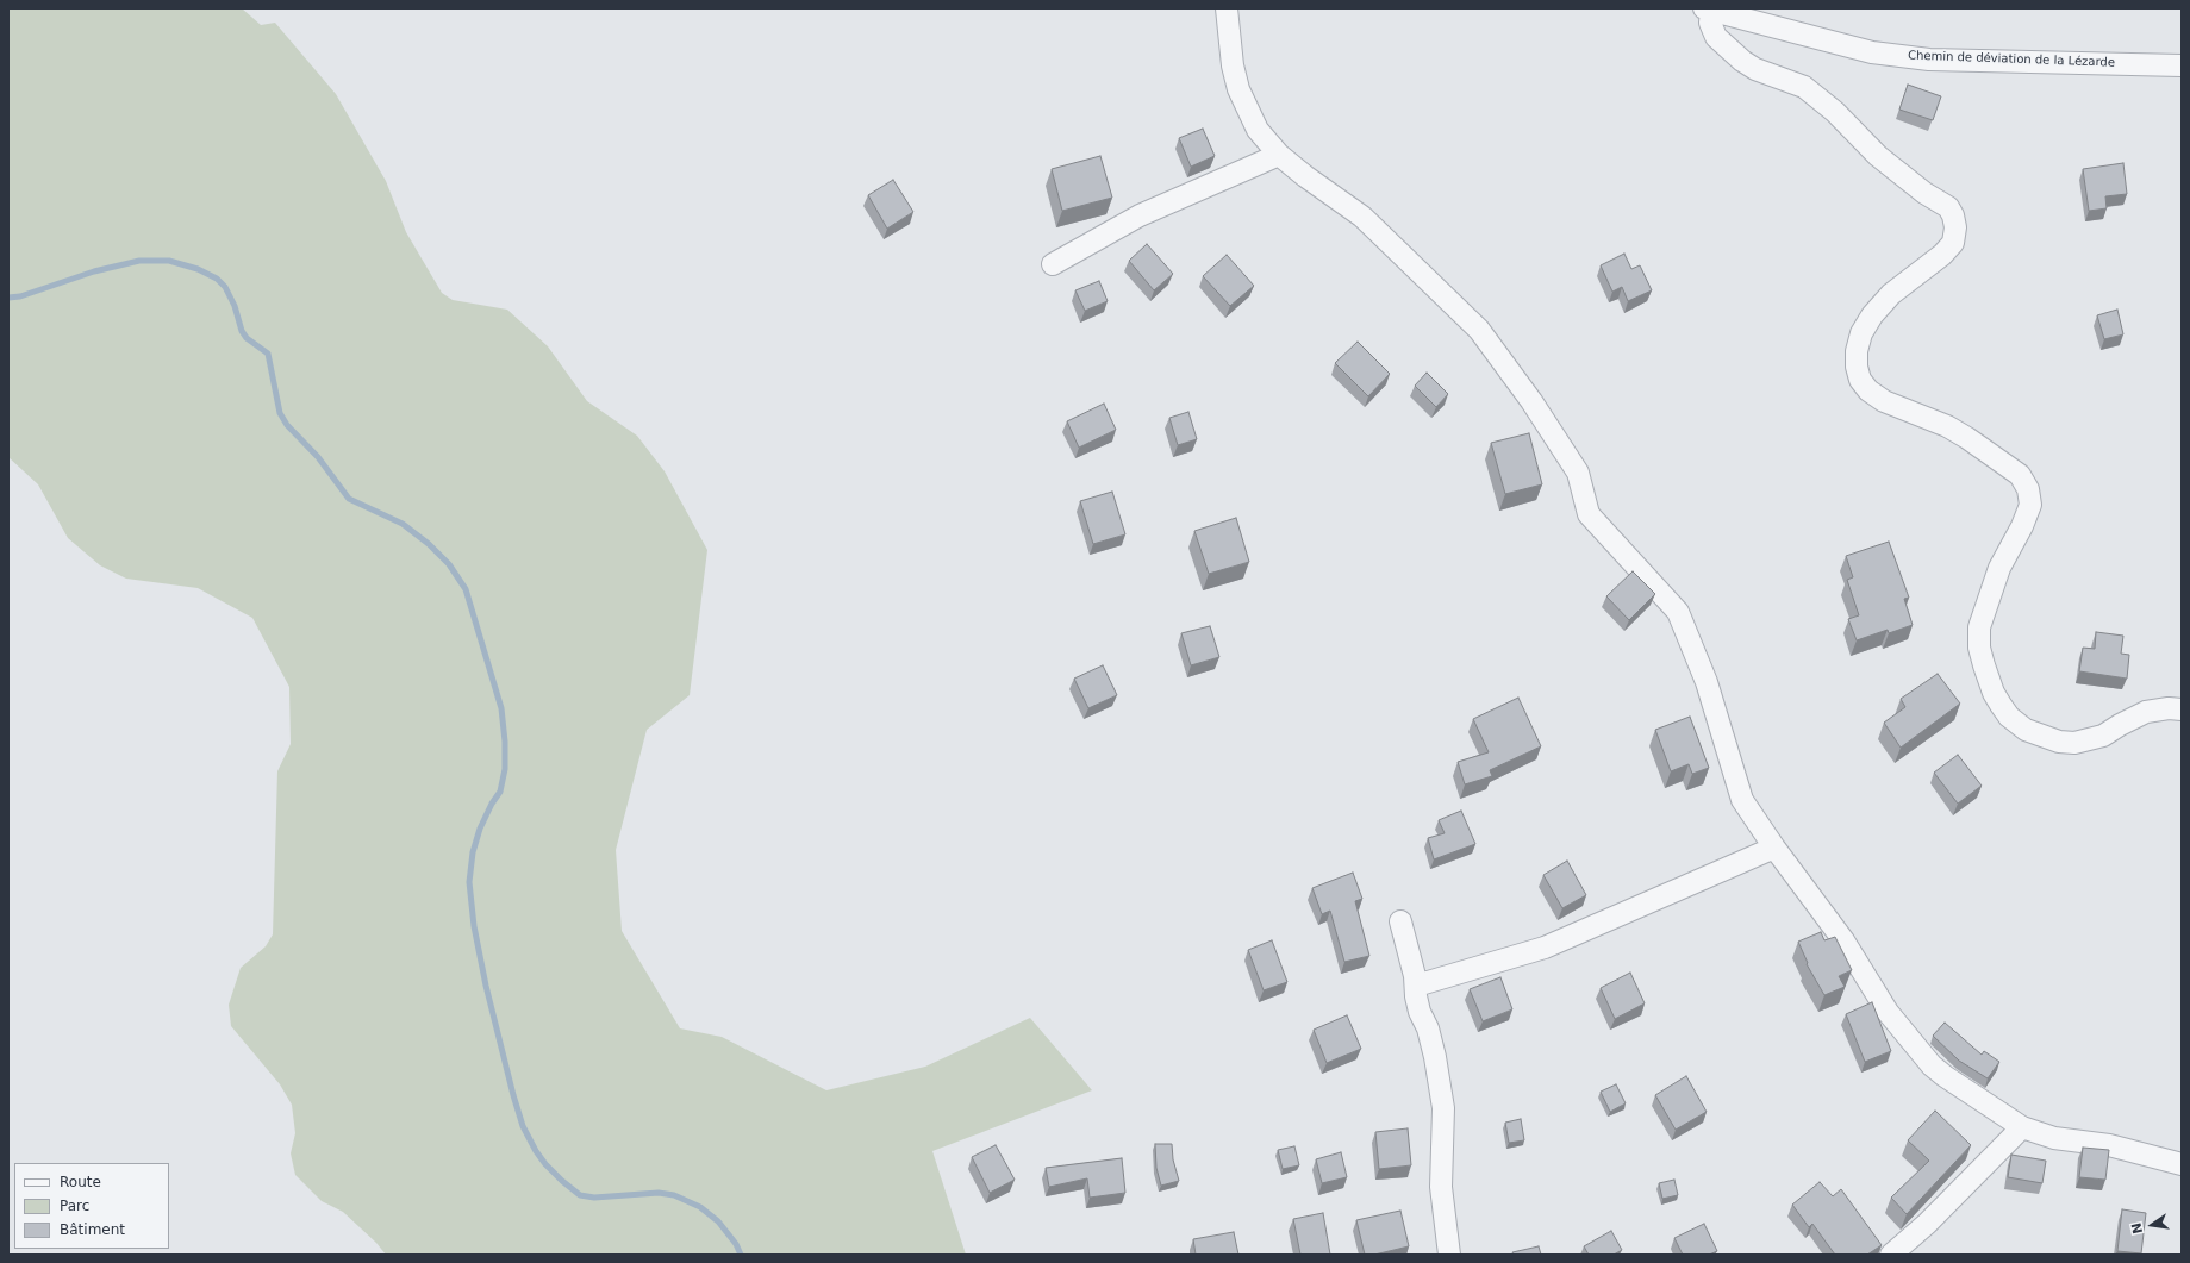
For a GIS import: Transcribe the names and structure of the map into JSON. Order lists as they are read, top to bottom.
{
  "streets": {
    "street": ["Chemin de déviation de la Lézarde"]
  },
  "legend": ["Route", "Parc", "Bâtiment"],
  "north": "left"
}
